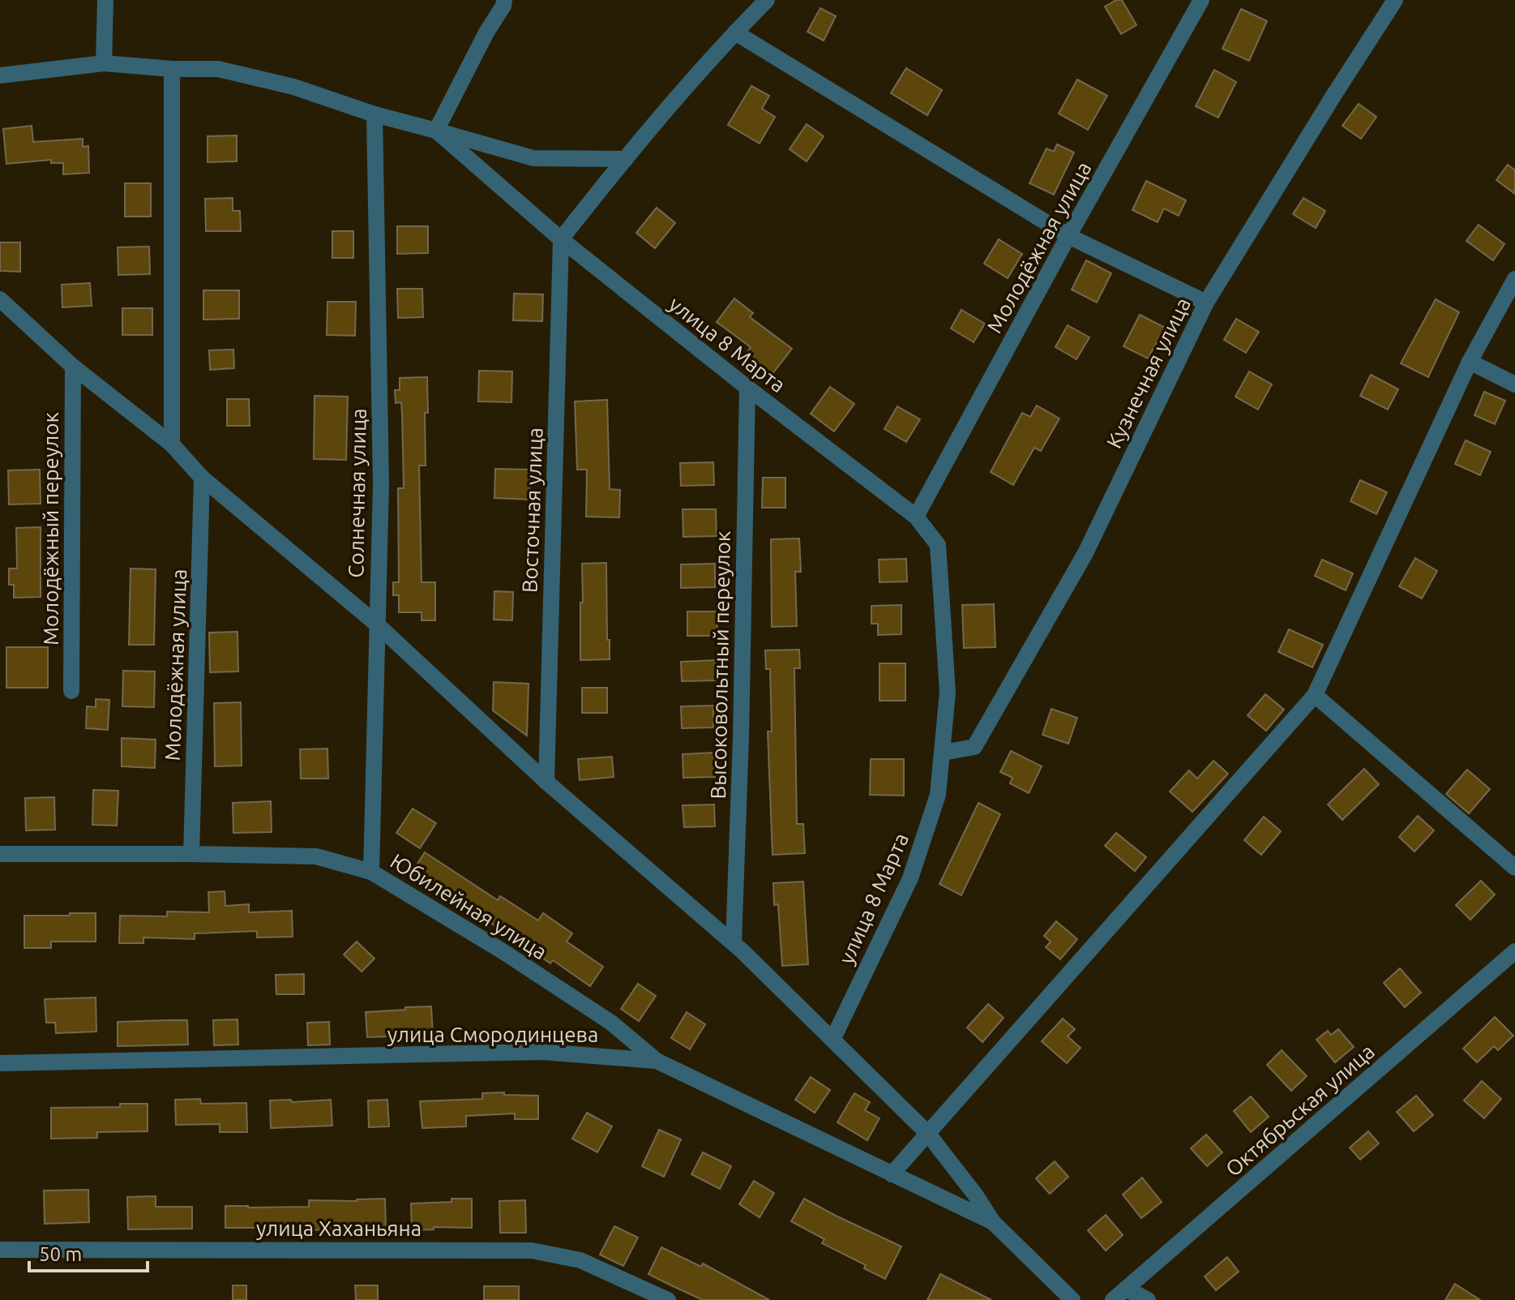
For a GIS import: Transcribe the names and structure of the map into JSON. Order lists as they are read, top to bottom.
{
  "streets": {
    "street": [
      "Молодёжная улица",
      "улица 8 Марта",
      "Кузнечная улица",
      "Солнечная улица",
      "Восточная улица",
      "Молодёжный переулок",
      "Высоковольтный переулок",
      "Юбилейная улица",
      "улица Смородинцева",
      "Октябрьская улица",
      "улица Хаханьяна"
    ]
  },
  "crossings": [
    ["Молодёжная улица", "улица 8 Марта"],
    ["Молодёжная улица", "Юбилейная улица"],
    ["улица 8 Марта", "Кузнечная улица"],
    ["улица 8 Марта", "Солнечная улица"],
    ["улица 8 Марта", "Восточная улица"],
    ["улица 8 Марта", "Высоковольтный переулок"],
    ["Солнечная улица", "Юбилейная улица"],
    ["Юбилейная улица", "улица Смородинцева"]
  ],
  "scale_bar": "50 m"
}
